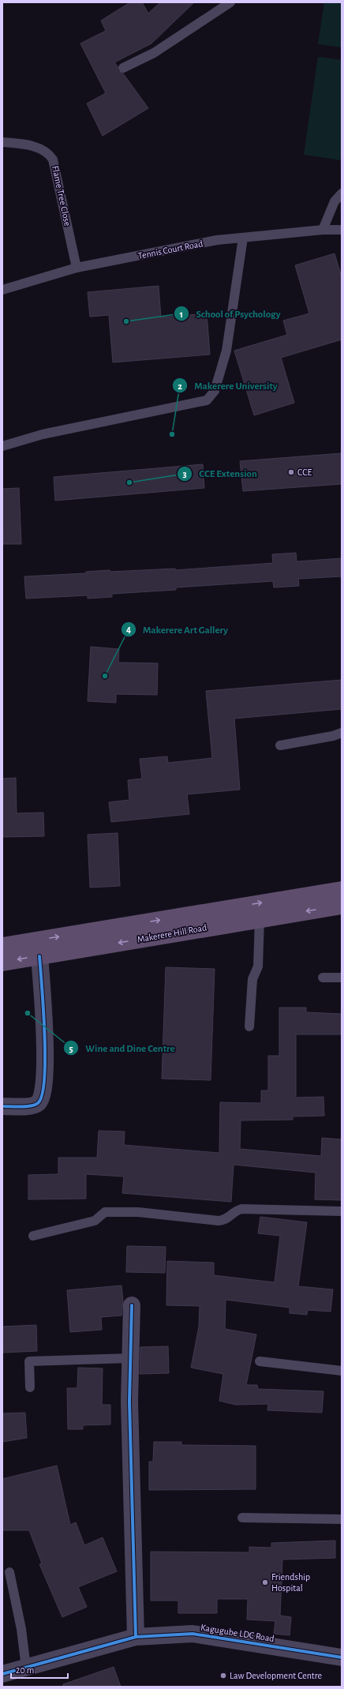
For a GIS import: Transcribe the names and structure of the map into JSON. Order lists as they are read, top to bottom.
{
  "streets": {
    "main road": ["Makerere Hill Road"],
    "street": ["Kagugube LDC Road"],
    "lane": ["Flame Tree Close", "Tennis Court Road"]
  },
  "crossings": [
    ["Flame Tree Close", "Tennis Court Road"]
  ],
  "places": [
    "School of Psychology",
    "Makerere University",
    "CCE",
    "CCE Extension",
    "Makerere Art Gallery",
    "Wine and Dine Centre",
    "Friendship Hospital",
    "Law Development Centre"
  ],
  "scale_bar": "20 m"
}
